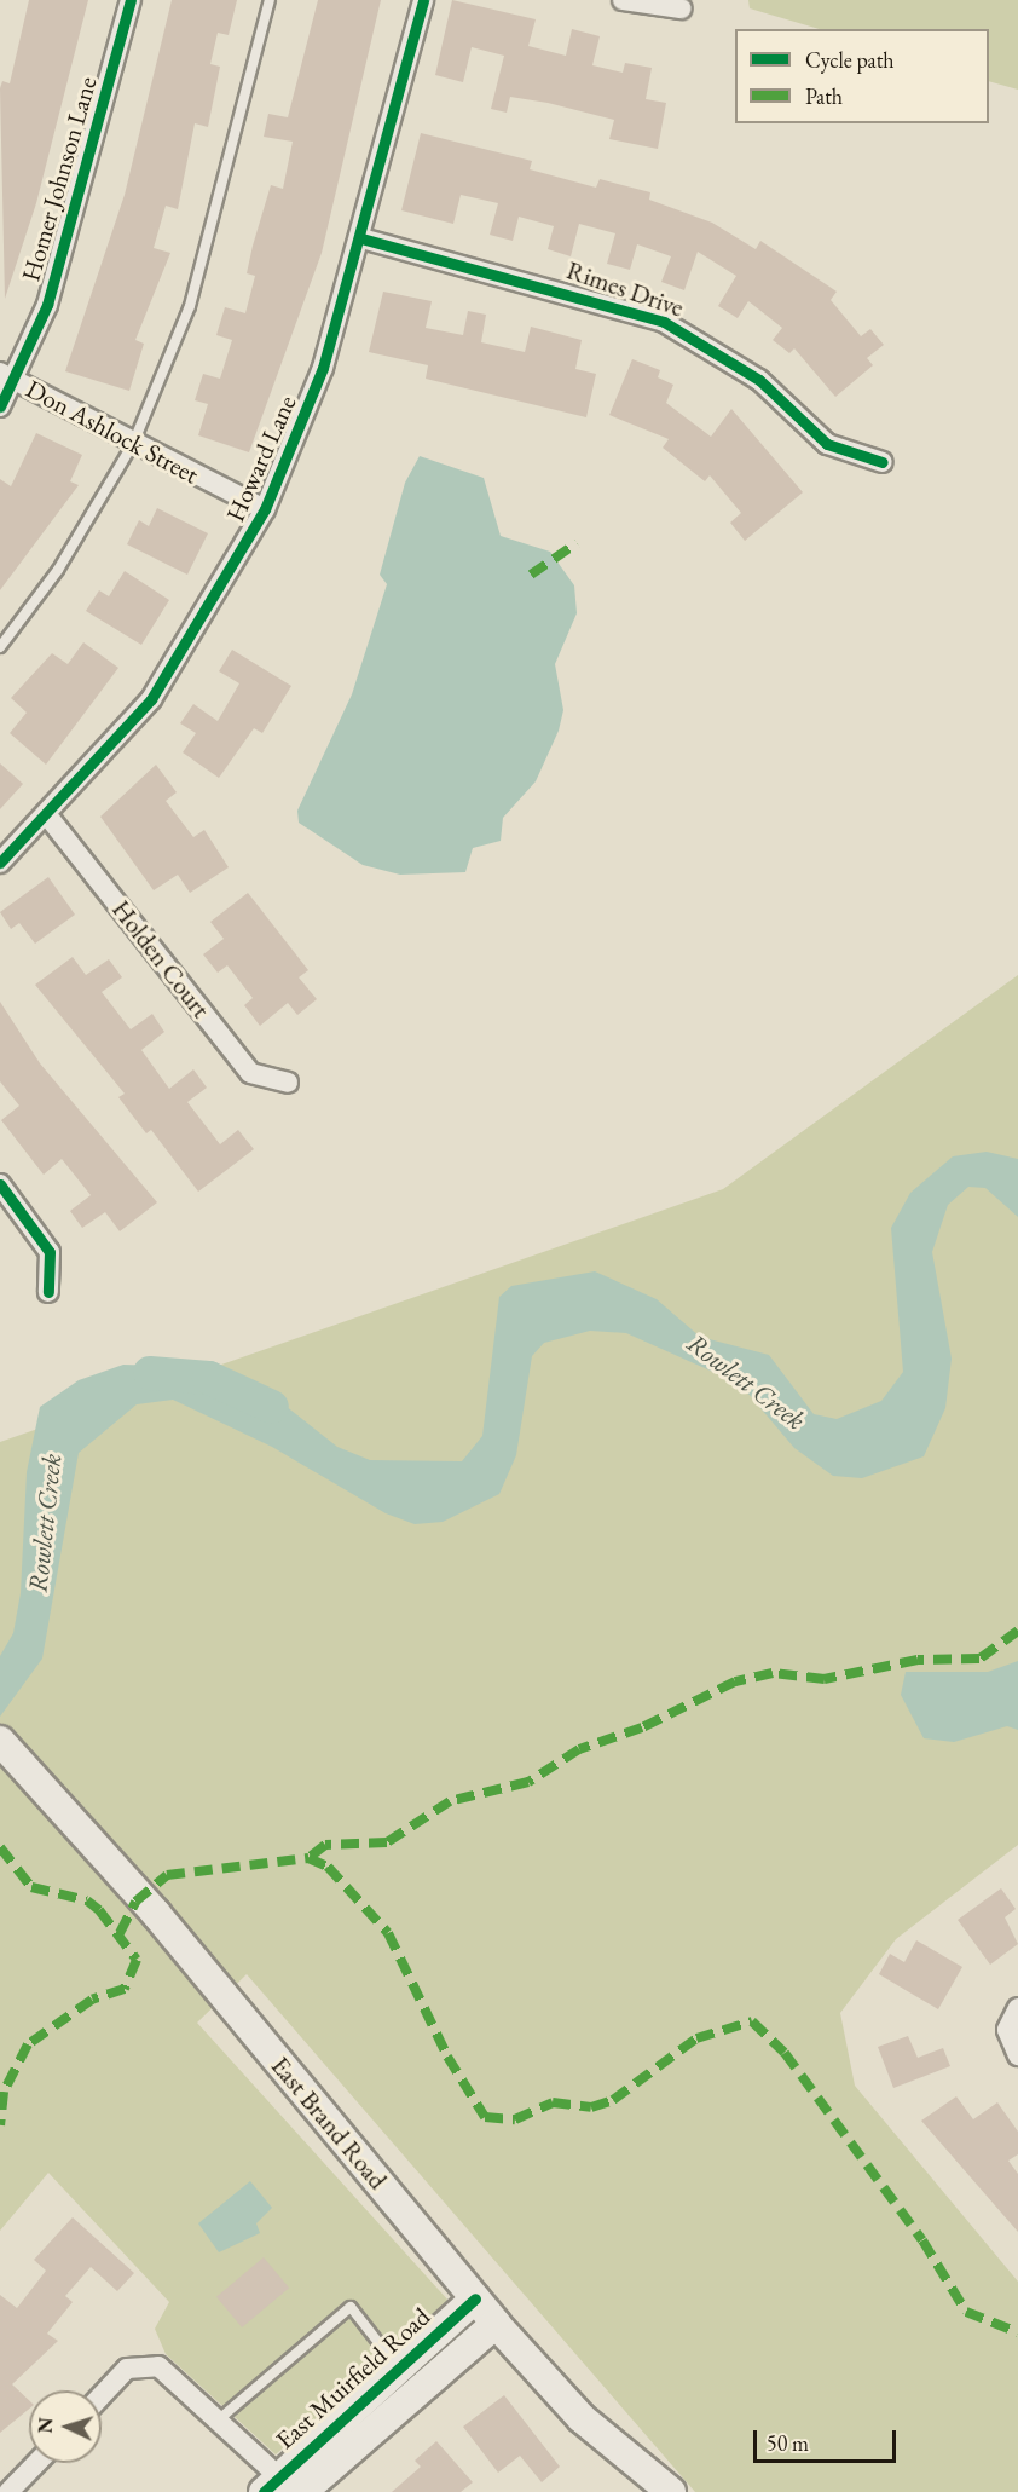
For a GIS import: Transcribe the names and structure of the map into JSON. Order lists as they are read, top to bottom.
{
  "streets": {
    "main road": ["East Brand Road", "East Muirfield Road"],
    "street": [
      "Homer Johnson Lane",
      "Rimes Drive",
      "Don Ashlock Street",
      "Howard Lane",
      "Holden Court"
    ]
  },
  "crossings": [
    ["Homer Johnson Lane", "Don Ashlock Street"],
    ["Rimes Drive", "Howard Lane"],
    ["Don Ashlock Street", "Howard Lane"],
    ["Howard Lane", "Holden Court"],
    ["East Brand Road", "East Muirfield Road"]
  ],
  "water": ["Rowlett Creek"],
  "legend": ["Cycle path", "Path"],
  "scale_bar": "50 m",
  "north": "left"
}
